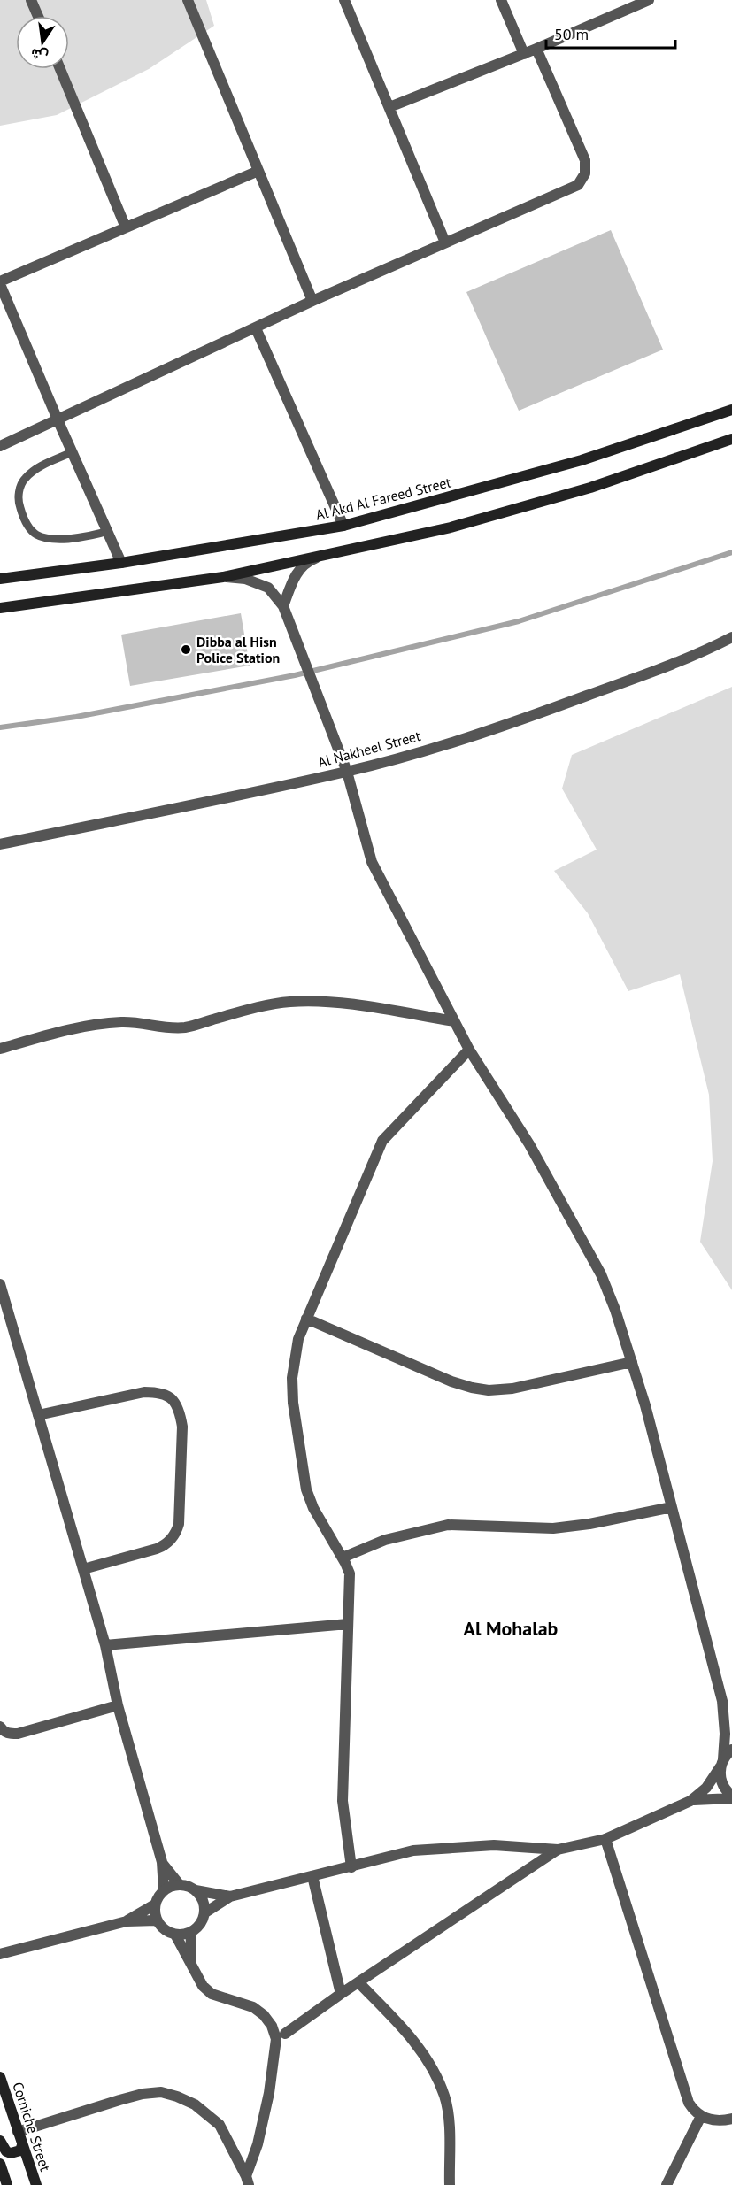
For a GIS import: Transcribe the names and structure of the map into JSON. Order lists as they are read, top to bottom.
{
  "streets": {
    "main road": ["Al Akd Al Fareed Street", "Corniche Street"],
    "street": ["Al Nakheel Street"]
  },
  "districts": ["Al Mohalab"],
  "places": ["Dibba al Hisn Police Station"],
  "scale_bar": "50 m",
  "north": "bottom"
}
